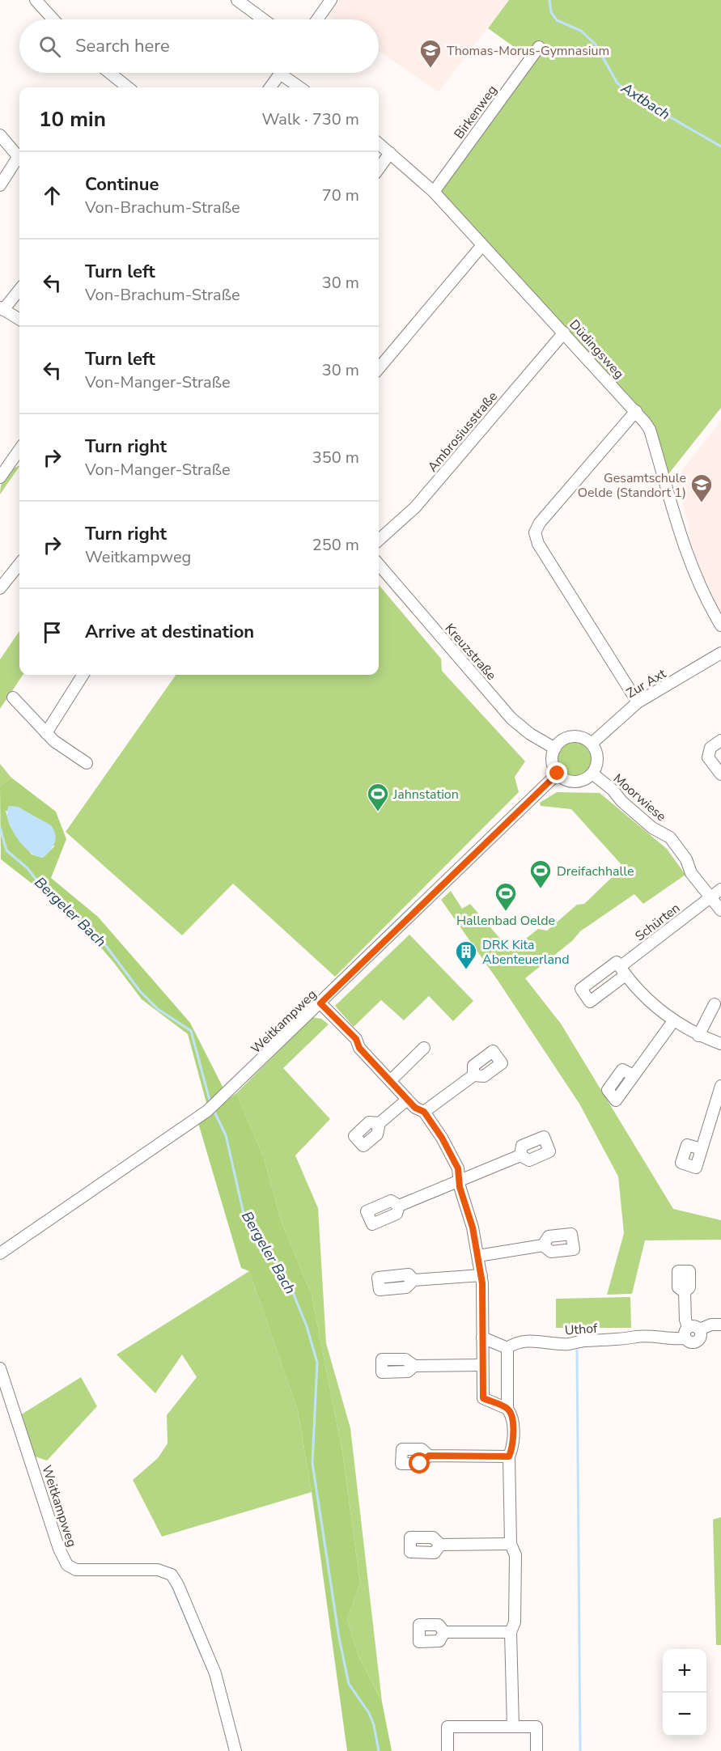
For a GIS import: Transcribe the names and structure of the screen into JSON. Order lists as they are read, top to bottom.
{
  "streets": {
    "street": [
      "Birkenweg",
      "Düdingsweg",
      "Ambrosiusstraße",
      "Kreuzstraße",
      "Zur Axt",
      "Moorwiese",
      "Schürten",
      "Weitkampweg",
      "Uthof"
    ]
  },
  "crossings": [
    ["Birkenweg", "Düdingsweg"],
    ["Düdingsweg", "Ambrosiusstraße"],
    ["Kreuzstraße", "Zur Axt"],
    ["Kreuzstraße", "Moorwiese"],
    ["Kreuzstraße", "Weitkampweg"],
    ["Zur Axt", "Moorwiese"],
    ["Zur Axt", "Weitkampweg"],
    ["Moorwiese", "Schürten"],
    ["Moorwiese", "Weitkampweg"]
  ],
  "water": ["Axtbach", "Bergeler Bach"],
  "places": {
    "school or university": ["Thomas-Morus-Gymnasium", "Gesamtschule Oelde (Standort 1)"],
    "sports": ["Jahnstation", "Dreifachhalle", "Hallenbad Oelde"],
    "building": ["DRK Kita Abenteuerland"]
  },
  "page": {
    "search": "Search here",
    "heading": ["10 min", "Walk · 730 m"],
    "list": [
      ["Continue", "Von-Brachum-Straße", "70 m"],
      ["Turn left", "Von-Brachum-Straße", "30 m"],
      ["Turn left", "Von-Manger-Straße", "30 m"],
      ["Turn right", "Von-Manger-Straße", "350 m"],
      ["Turn right", "Weitkampweg", "250 m"],
      "Arrive at destination"
    ],
    "map_buttons": ["+", "−"]
  }
}
